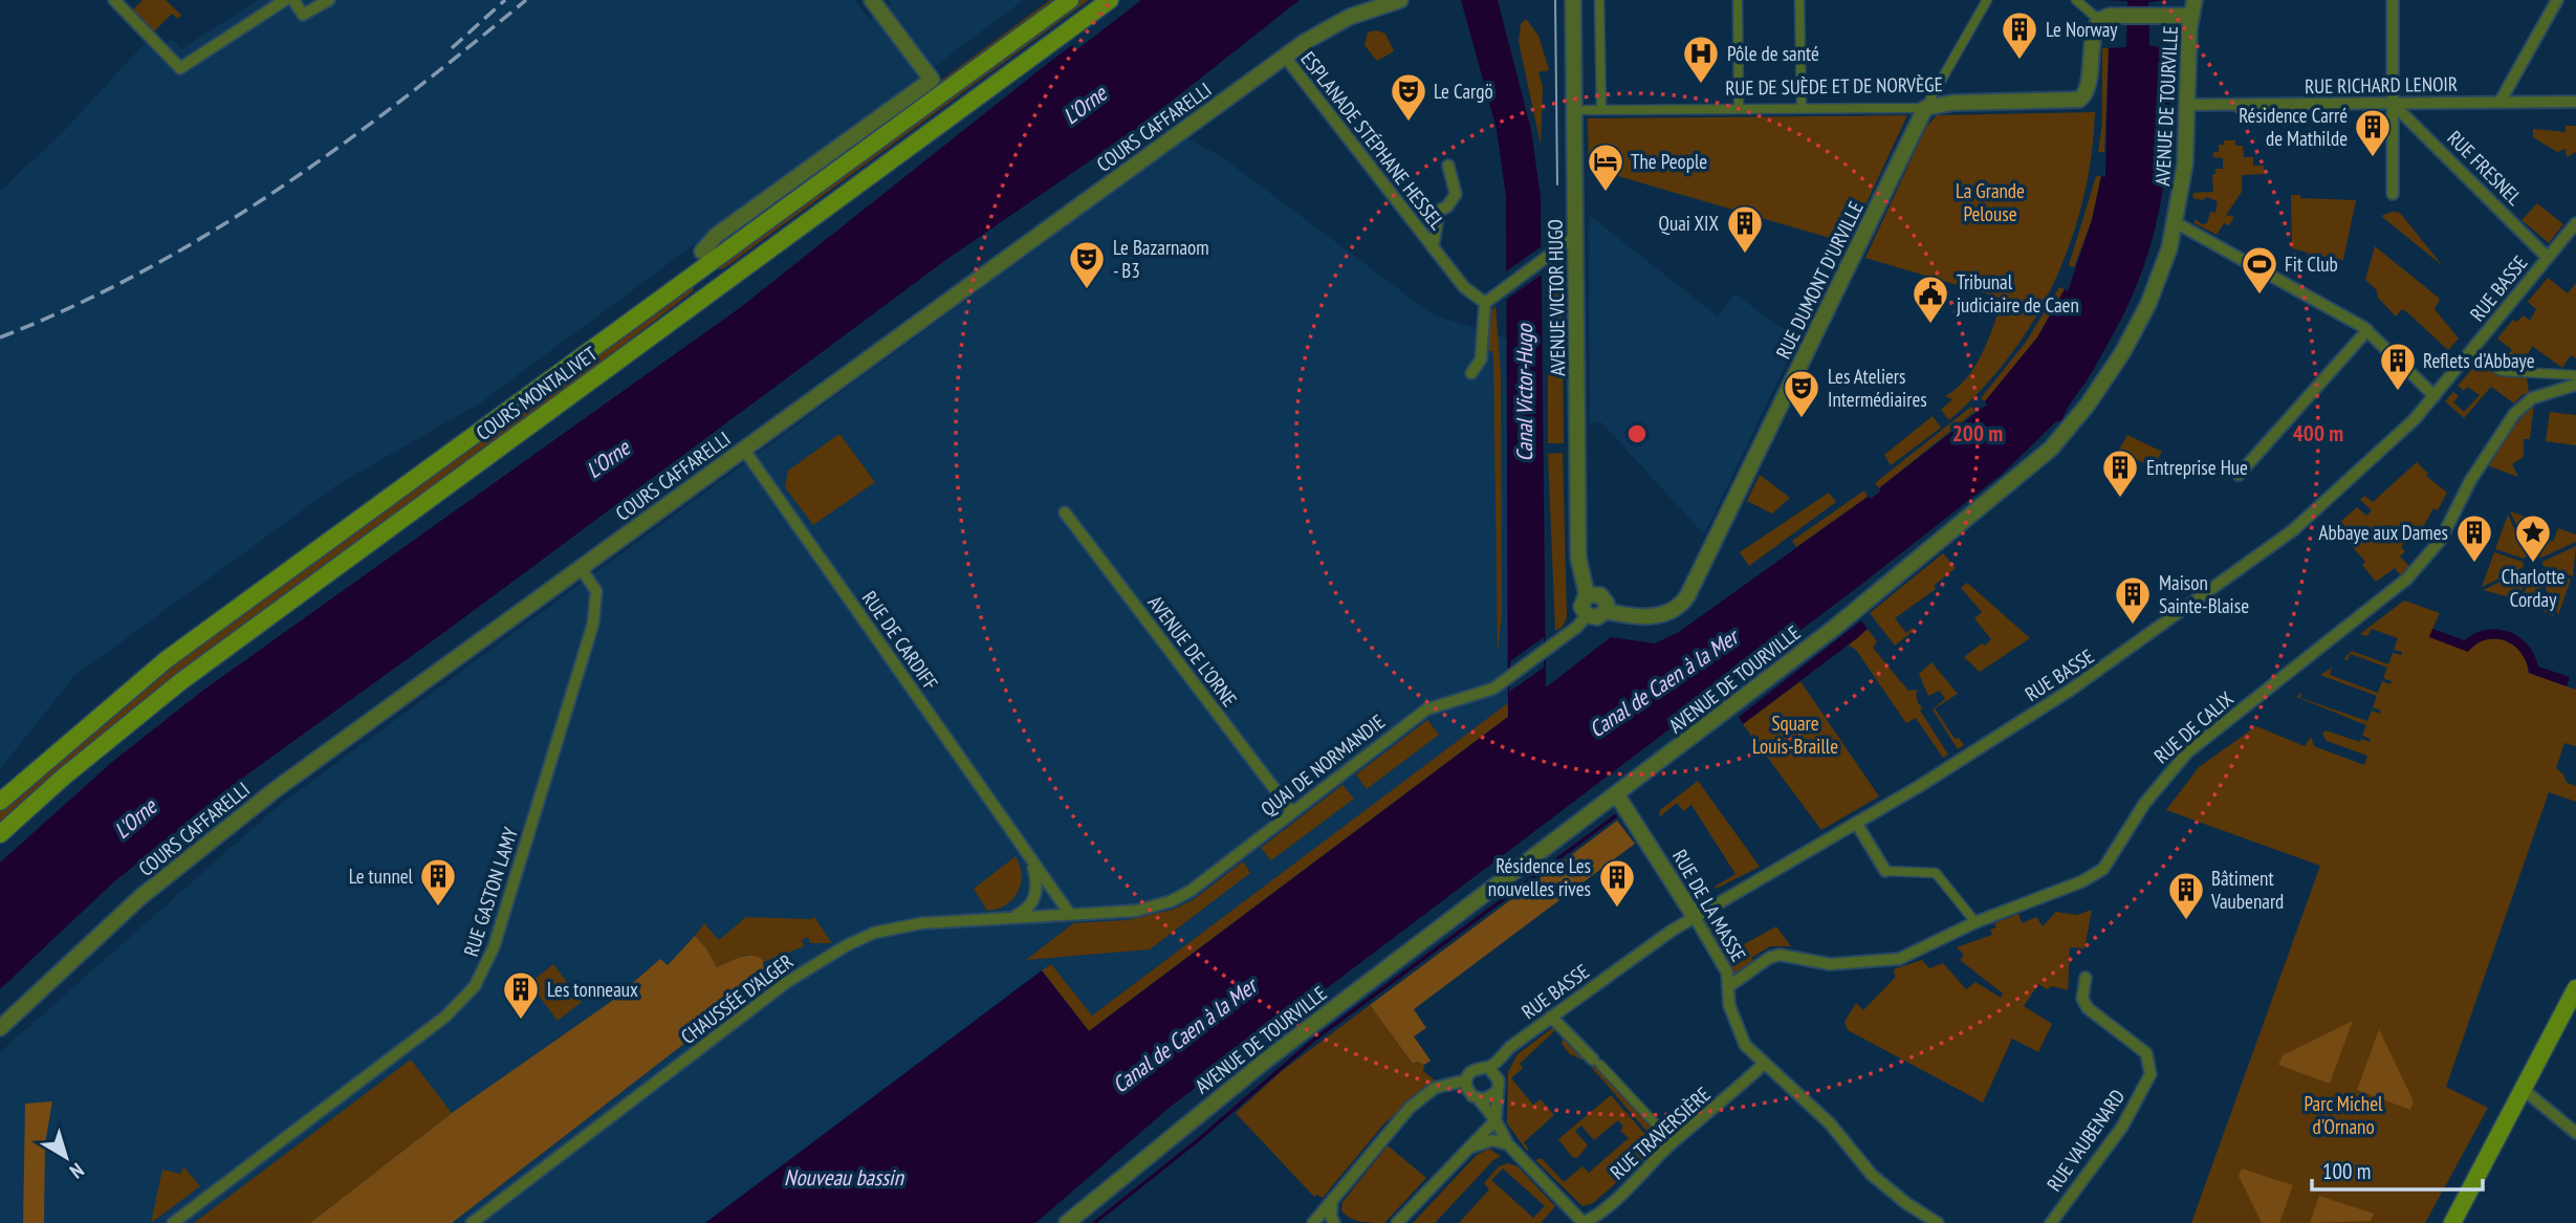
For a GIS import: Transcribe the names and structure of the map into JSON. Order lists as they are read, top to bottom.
{
  "streets": {
    "main road": ["COURS MONTALIVET"],
    "street": [
      "RUE RICHARD LENOIR",
      "RUE DE SUÈDE ET DE NORVÈGE",
      "AVENUE DE TOURVILLE",
      "COURS CAFFARELLI",
      "ESPLANADE STÉPHANE HESSEL",
      "RUE FRESNEL",
      "RUE DUMONT D'URVILLE",
      "RUE BASSE",
      "AVENUE VICTOR HUGO",
      "RUE DE CARDIFF",
      "AVENUE DE L'ORNE",
      "RUE DE CALIX",
      "QUAI DE NORMANDIE",
      "RUE GASTON LAMY",
      "RUE DE LA MASSE",
      "CHAUSSÉE D'ALGER",
      "RUE TRAVERSIÈRE",
      "RUE VAUBENARD"
    ]
  },
  "crossings": [
    ["RUE RICHARD LENOIR", "AVENUE DE TOURVILLE"],
    ["RUE RICHARD LENOIR", "RUE FRESNEL"],
    ["RUE DE SUÈDE ET DE NORVÈGE", "RUE DUMONT D'URVILLE"],
    ["RUE DE SUÈDE ET DE NORVÈGE", "AVENUE VICTOR HUGO"],
    ["AVENUE DE TOURVILLE", "RUE DE LA MASSE"],
    ["COURS CAFFARELLI", "ESPLANADE STÉPHANE HESSEL"],
    ["COURS CAFFARELLI", "RUE DE CARDIFF"],
    ["COURS CAFFARELLI", "RUE GASTON LAMY"],
    ["RUE FRESNEL", "RUE BASSE"],
    ["RUE DUMONT D'URVILLE", "AVENUE VICTOR HUGO"],
    ["RUE DUMONT D'URVILLE", "QUAI DE NORMANDIE"],
    ["RUE BASSE", "RUE DE LA MASSE"],
    ["AVENUE VICTOR HUGO", "QUAI DE NORMANDIE"],
    ["RUE DE CARDIFF", "QUAI DE NORMANDIE"],
    ["RUE DE CARDIFF", "CHAUSSÉE D'ALGER"],
    ["AVENUE DE L'ORNE", "QUAI DE NORMANDIE"],
    ["RUE DE CALIX", "RUE DE LA MASSE"],
    ["QUAI DE NORMANDIE", "CHAUSSÉE D'ALGER"],
    ["RUE DE LA MASSE", "RUE TRAVERSIÈRE"]
  ],
  "water": [
    "L'Orne",
    "Canal Victor-Hugo",
    "Canal de Caen à la Mer",
    "Nouveau bassin"
  ],
  "parks": ["La Grande Pelouse", "Square Louis-Braille", "Parc Michel d'Ornano"],
  "places": {
    "building": [
      "Le Norway",
      "Résidence Carré de Mathilde",
      "Quai XIX",
      "Reflets d'Abbaye",
      "Entreprise Hue",
      "Abbaye aux Dames",
      "Maison Sainte-Blaise",
      "Le tunnel",
      "Résidence Les nouvelles rives",
      "Bâtiment Vaubenard",
      "Les tonneaux"
    ],
    "hospital": ["Pôle de santé"],
    "theatre": ["Le Cargö", "Le Bazarnaom - B3", "Les Ateliers Intermédiaires"],
    "hotel": ["The People"],
    "sports": ["Fit Club"],
    "public building": ["Tribunal judiciaire de Caen"],
    "place": ["Charlotte Corday"]
  },
  "scale_bar": "100 m",
  "north": "bottom right",
  "rings": ["200 m", "400 m"]
}
